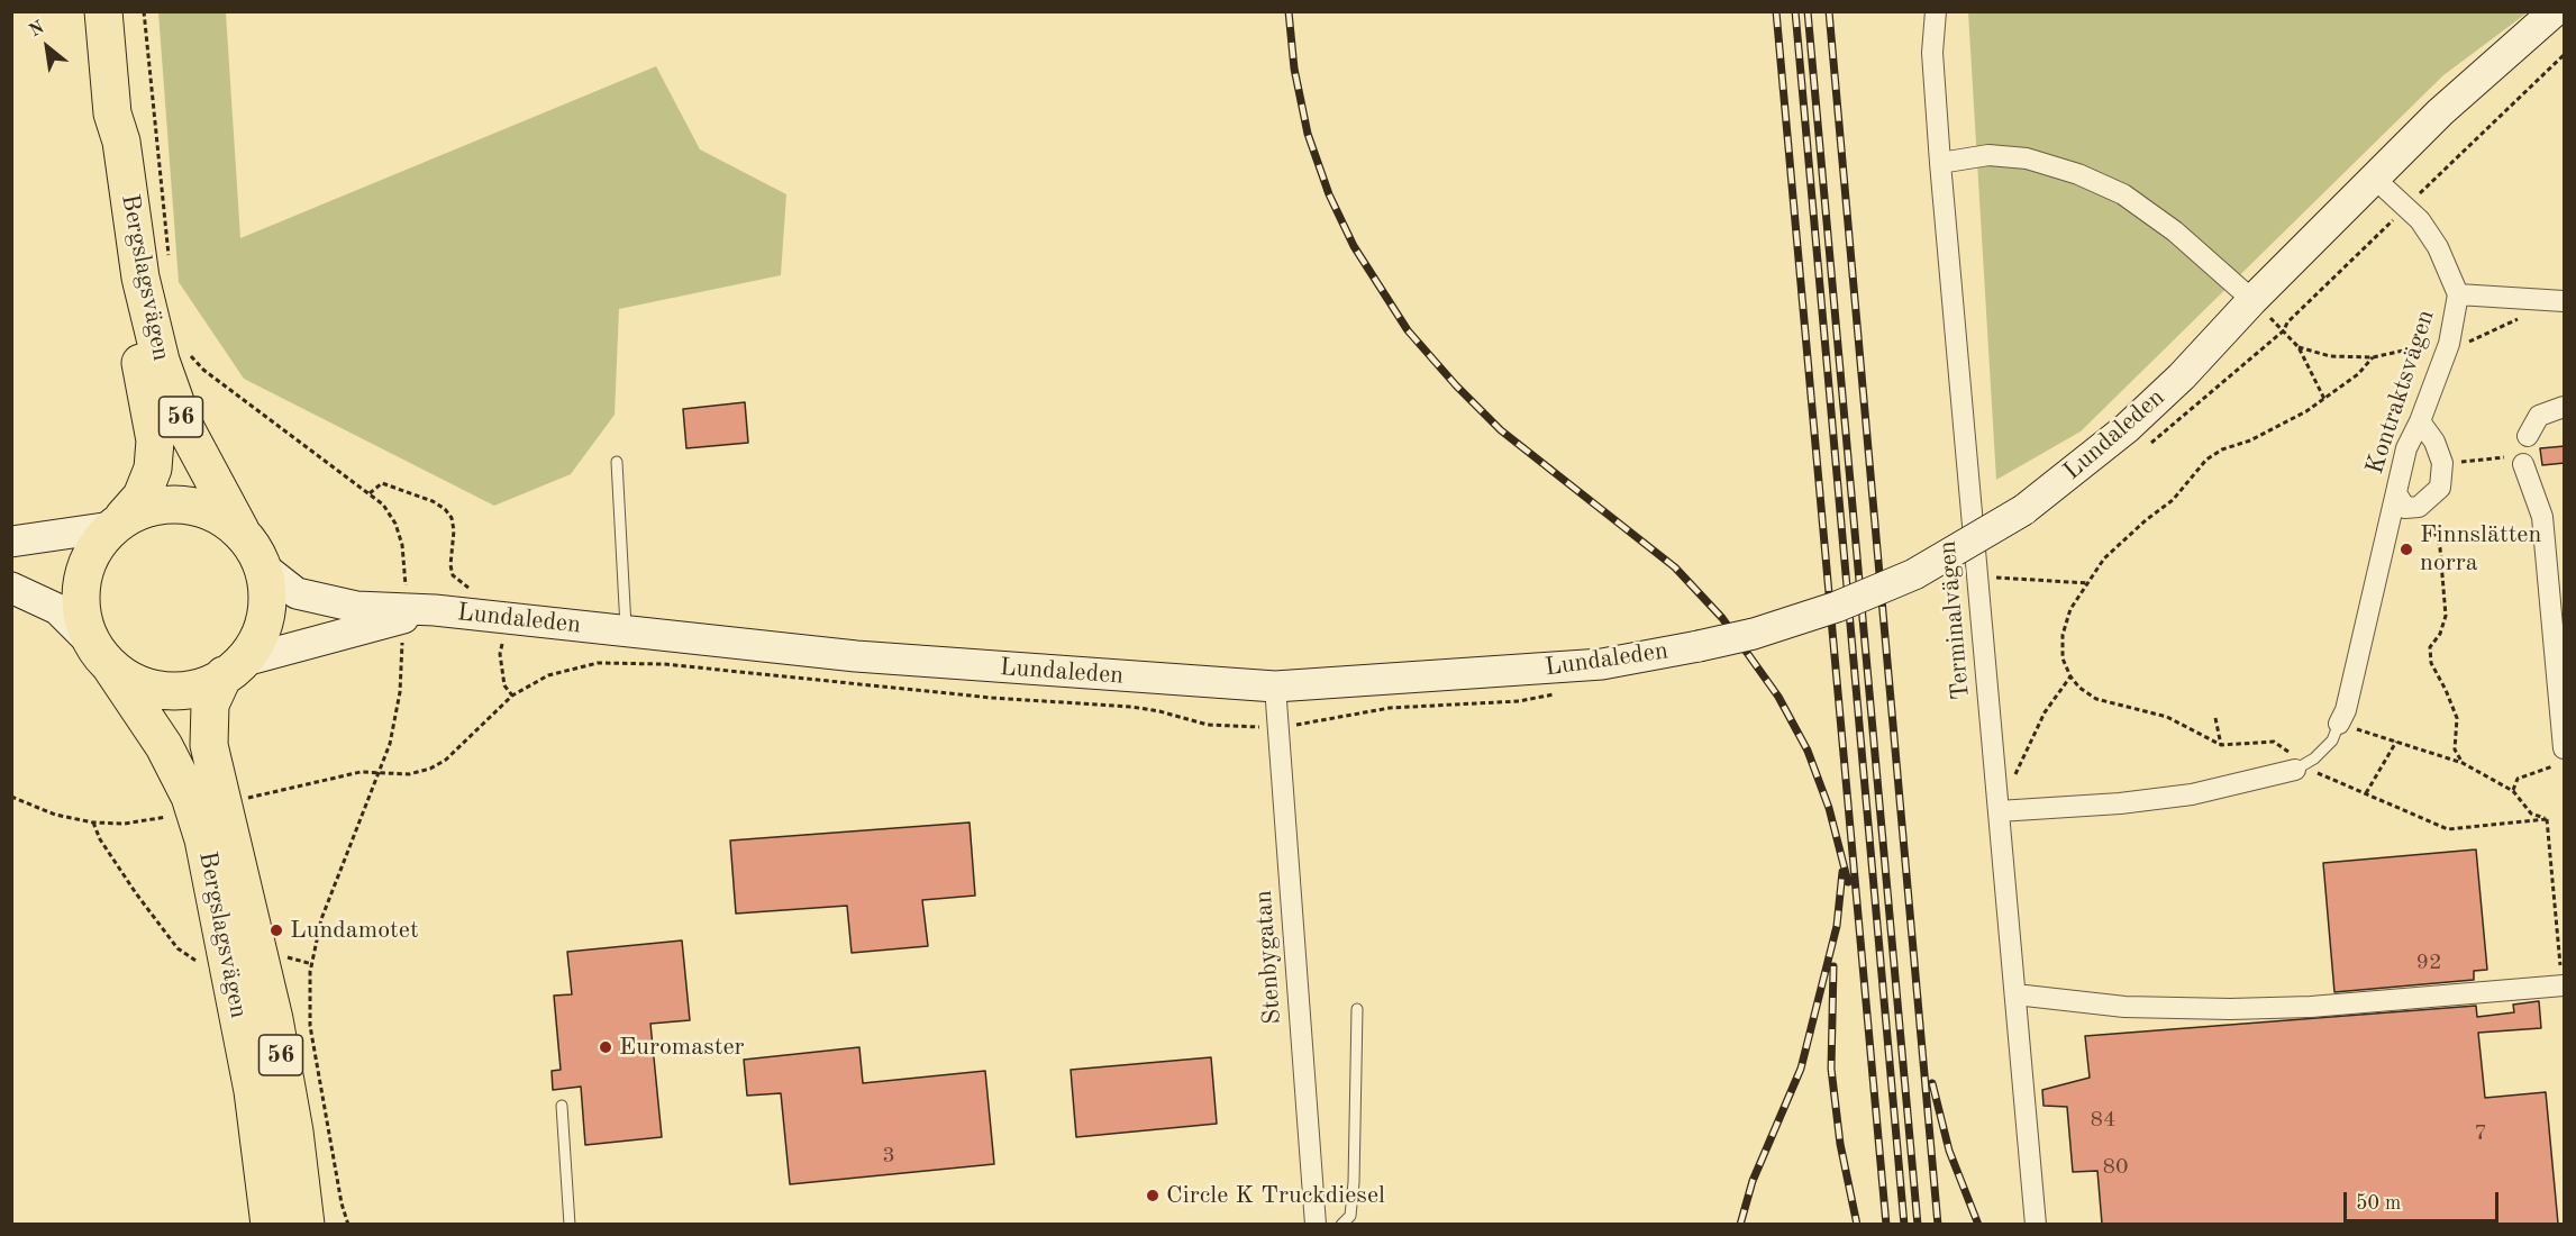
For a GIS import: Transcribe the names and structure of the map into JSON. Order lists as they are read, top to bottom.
{
  "streets": {
    "highway": ["Bergslagsvägen", "56"],
    "main road": ["Lundaleden"],
    "street": ["Kontraktsvägen", "Terminalvägen", "Stenbygatan"]
  },
  "crossings": [
    ["Bergslagsvägen", "56"],
    ["Bergslagsvägen", "Lundaleden"],
    ["Kontraktsvägen", "Lundaleden"],
    ["56", "Lundaleden"],
    ["Lundaleden", "Stenbygatan"]
  ],
  "places": [
    "Finnslätten norra",
    "Lundamotet",
    "Euromaster",
    "Circle K Truckdiesel"
  ],
  "house_numbers": [
    "92",
    "84",
    "7",
    "3",
    "80"
  ],
  "scale_bar": "50 m",
  "north": "top left"
}
